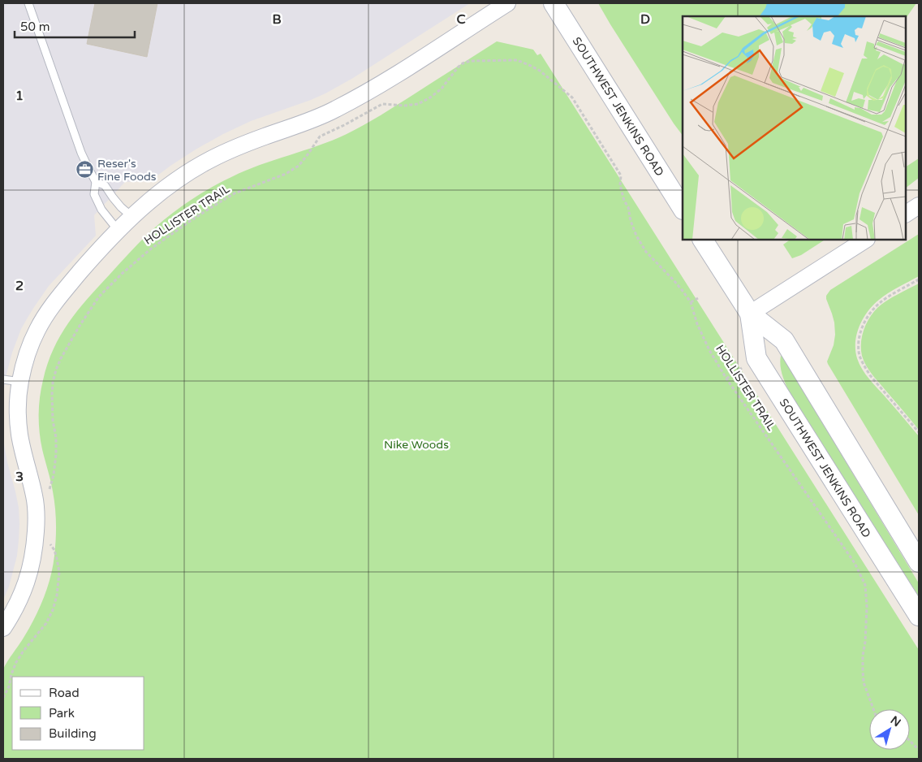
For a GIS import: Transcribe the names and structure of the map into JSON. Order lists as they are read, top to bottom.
{
  "streets": {
    "main road": ["SOUTHWEST JENKINS ROAD"],
    "path": ["HOLLISTER TRAIL"]
  },
  "parks": ["Nike Woods"],
  "places": {
    "office": ["Reser's Fine Foods"]
  },
  "legend": ["Road", "Park", "Building"],
  "scale_bar": "50 m",
  "north": "top right",
  "grid": {
    "columns": ["B", "C", "D"],
    "rows": ["1", "2", "3"]
  }
}
